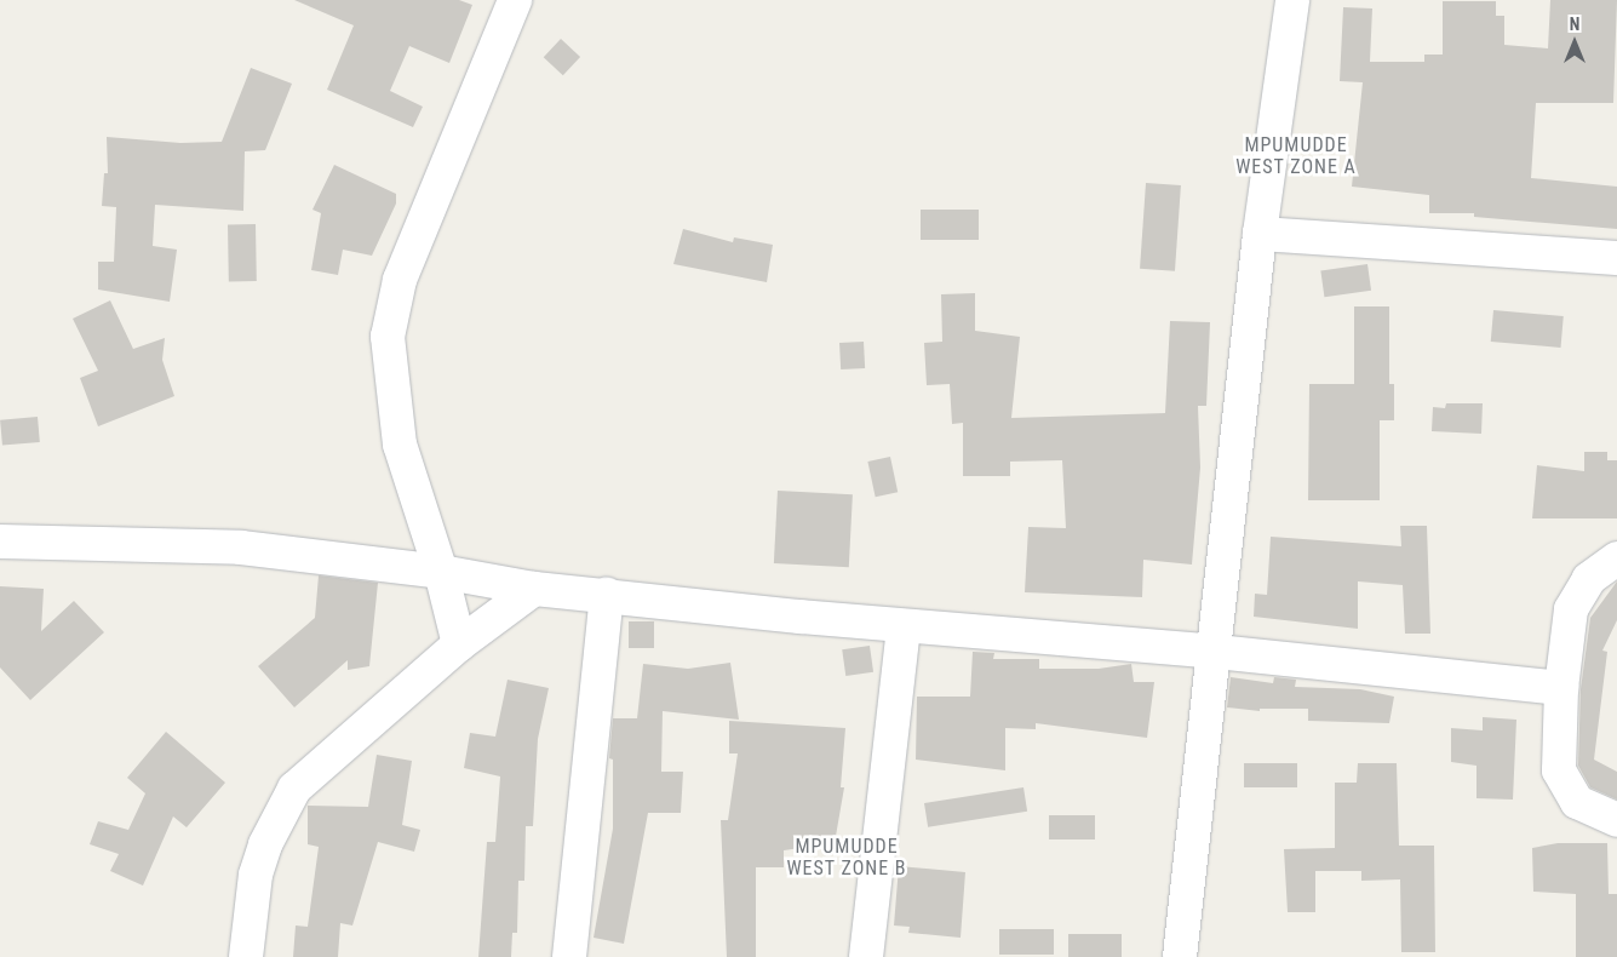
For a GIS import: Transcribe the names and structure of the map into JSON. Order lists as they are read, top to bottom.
{
  "districts": ["MPUMUDDE WEST ZONE A", "MPUMUDDE WEST ZONE B"],
  "north": "top"
}
